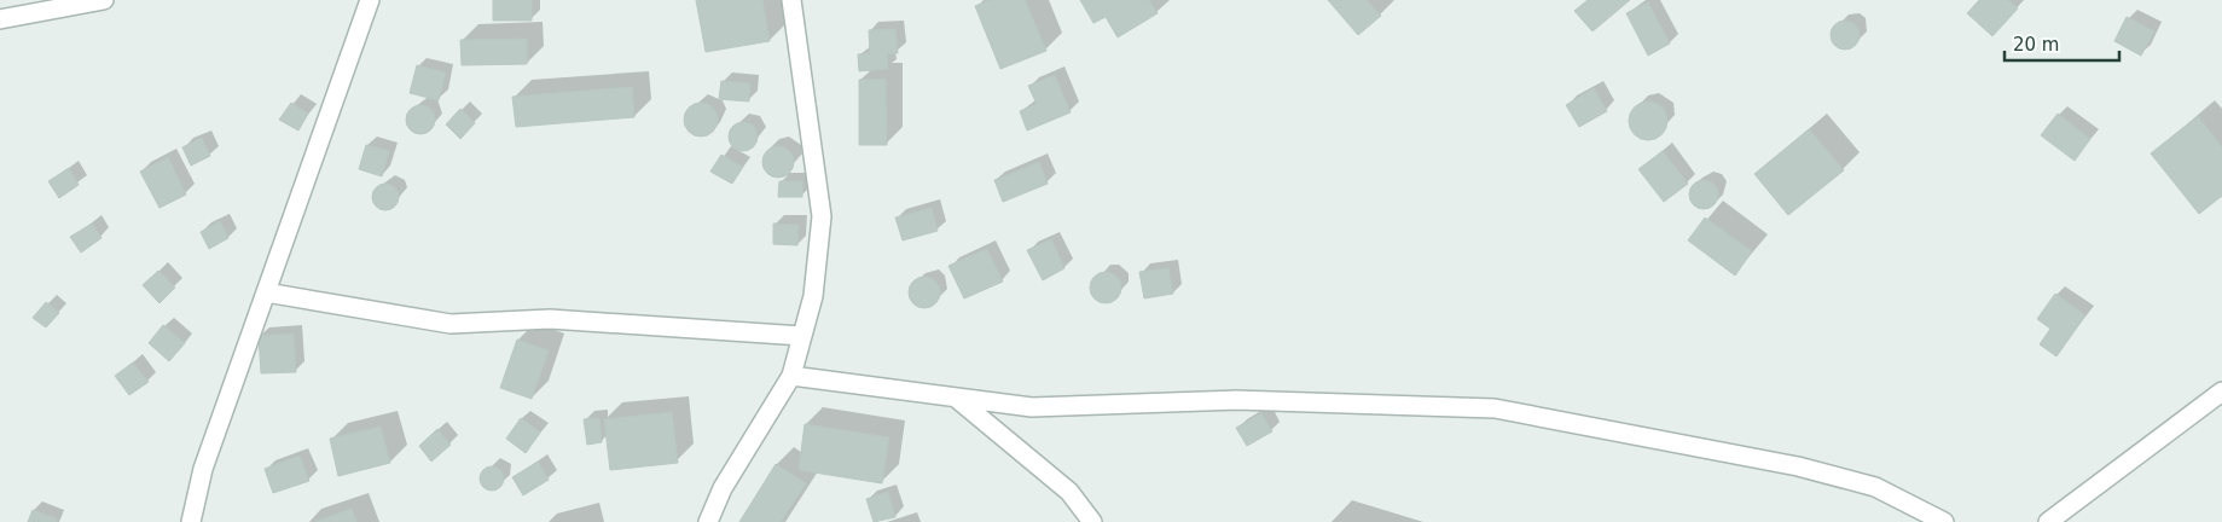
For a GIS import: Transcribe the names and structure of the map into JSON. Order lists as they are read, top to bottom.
{
  "scale_bar": "20 m"
}
